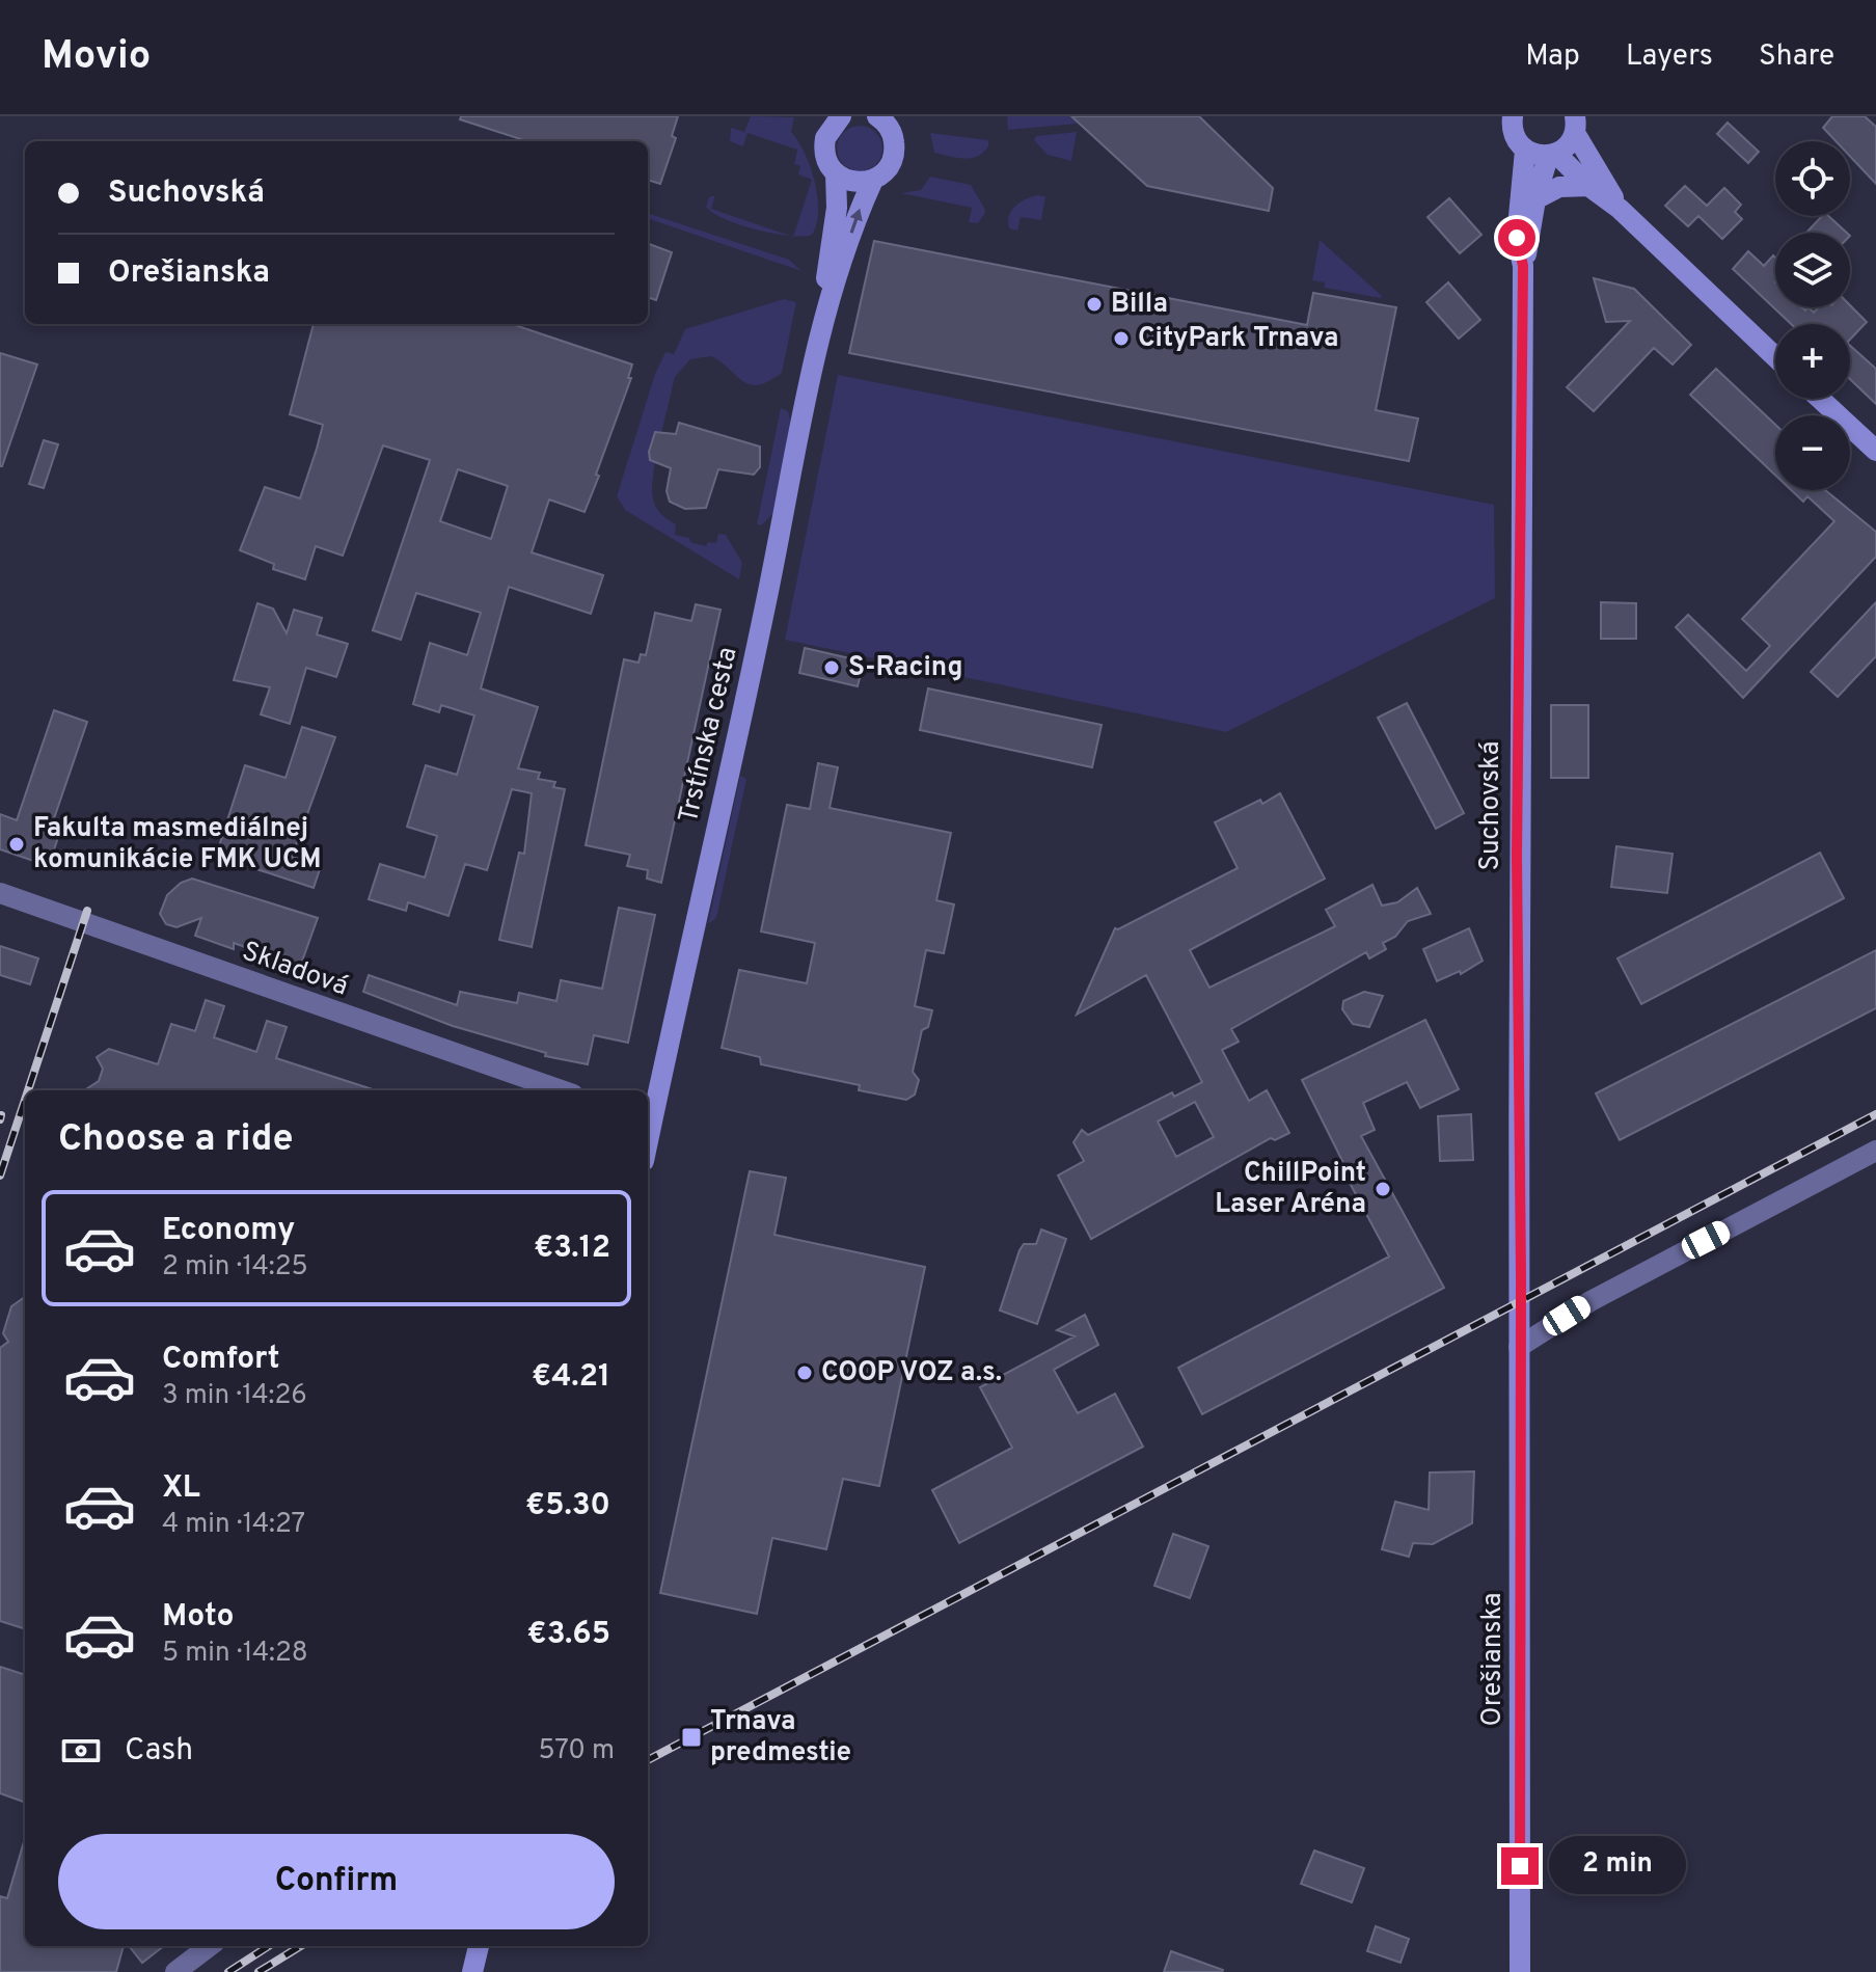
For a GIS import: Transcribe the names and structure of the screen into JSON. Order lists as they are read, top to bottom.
{
  "streets": {
    "street": [
      "Trstínska cesta",
      "Suchovská",
      "Skladová",
      "Orešianska"
    ]
  },
  "crossings": [
    ["Suchovská", "Orešianska"]
  ],
  "places": {
    "other": [
      "Billa",
      "CityPark Trnava",
      "S-Racing",
      "Fakulta masmediálnej komunikácie FMK UCM",
      "ChillPoint Laser Aréna",
      "COOP VOZ a.s."
    ],
    "transit": ["Trnava predmestie"]
  },
  "page": {
    "header": "Movio",
    "nav": ["Map", "Layers", "Share"],
    "map_buttons": ["+", "−"],
    "banner": ["Suchovská", "Orešianska"],
    "heading": "Choose a ride",
    "list": [
      {
        "name": "Economy",
        "note": "2 min · 14:25",
        "value": "€3.12"
      },
      {
        "name": "Comfort",
        "note": "3 min · 14:26",
        "value": "€4.21"
      },
      {
        "name": "XL",
        "note": "4 min · 14:27",
        "value": "€5.30"
      },
      {
        "name": "Moto",
        "note": "5 min · 14:28",
        "value": "€3.65"
      }
    ],
    "pay": ["Cash", "570 m"],
    "buttons": "Confirm",
    "bubble": "2 min"
  }
}
